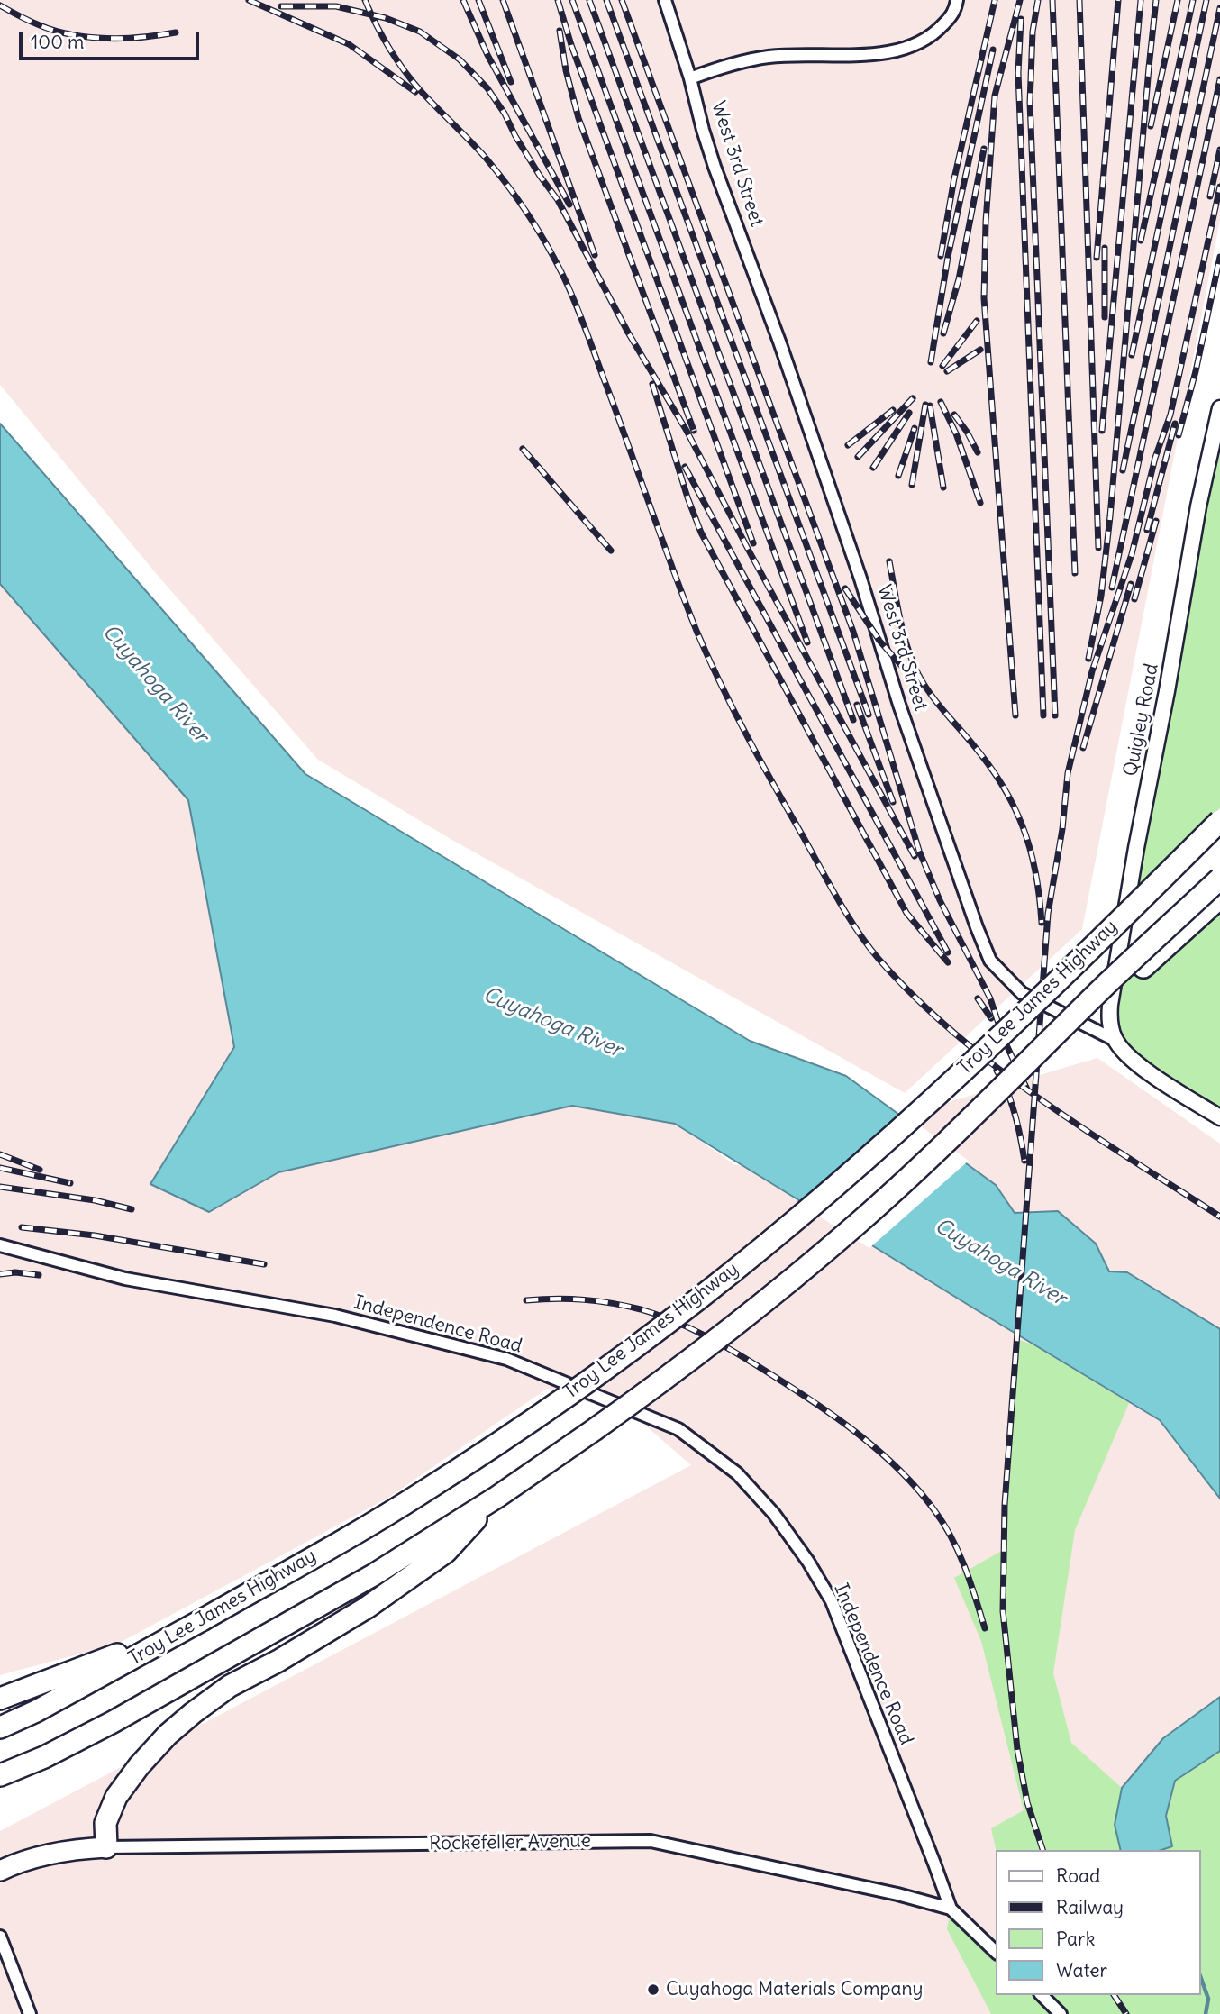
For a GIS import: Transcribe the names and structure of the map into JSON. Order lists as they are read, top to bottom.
{
  "streets": {
    "highway": ["Troy Lee James Highway"],
    "main road": ["Rockefeller Avenue"],
    "street": ["West 3rd Street", "Quigley Road", "Independence Road"]
  },
  "crossings": [
    ["West 3rd Street", "Quigley Road"],
    ["Independence Road", "Rockefeller Avenue"]
  ],
  "water": ["Cuyahoga River"],
  "places": ["Cuyahoga Materials Company"],
  "legend": [
    "Road",
    "Railway",
    "Park",
    "Water"
  ],
  "scale_bar": "100 m"
}
